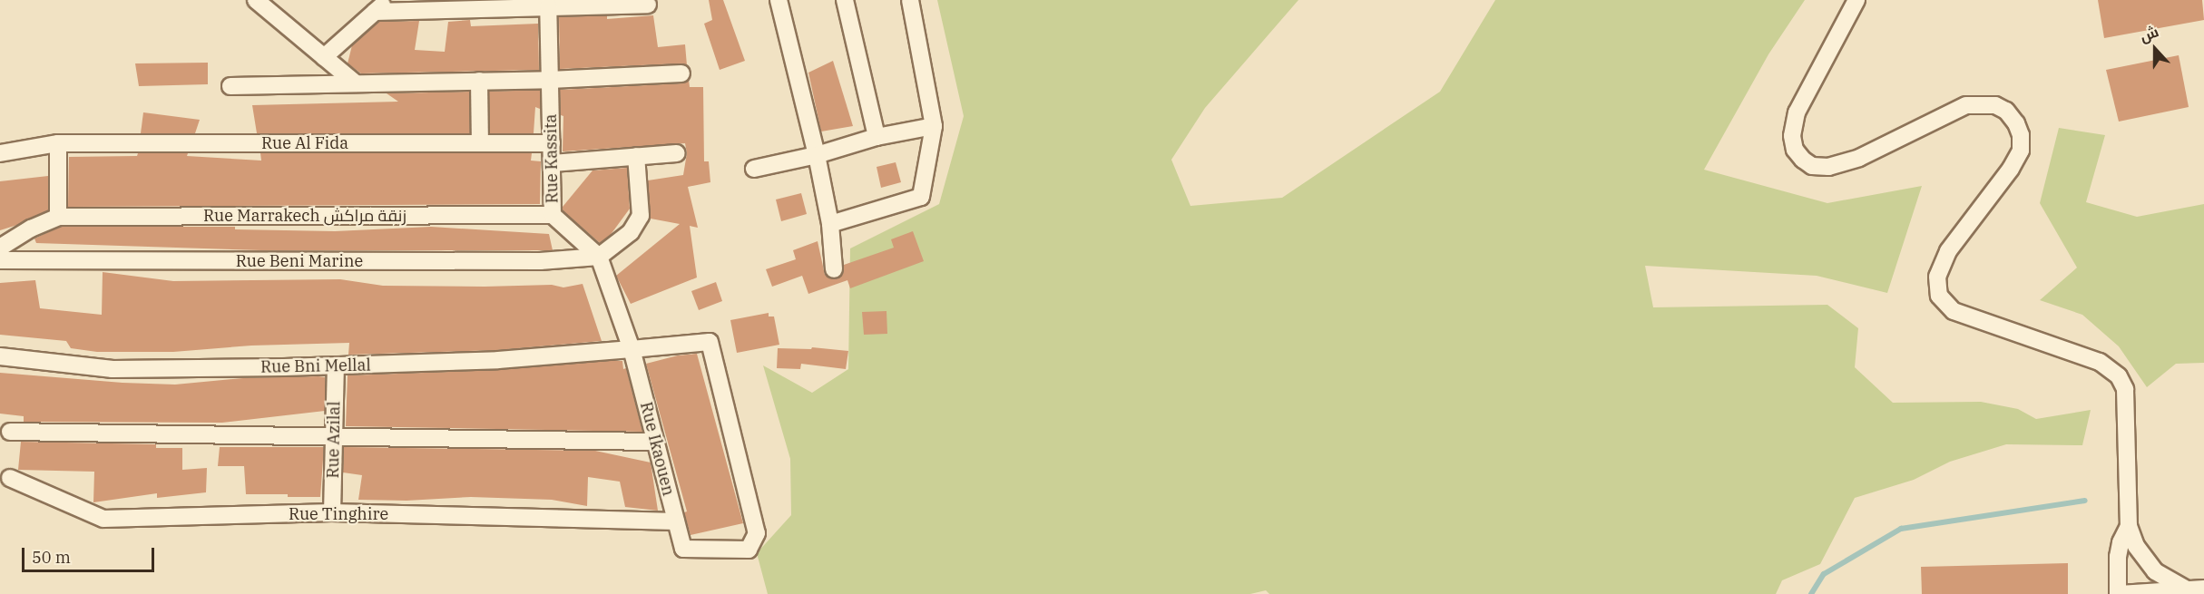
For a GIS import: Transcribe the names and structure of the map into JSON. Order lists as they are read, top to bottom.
{
  "streets": {
    "street": [
      "Rue Al Fida",
      "Rue Kassita",
      "Rue Marrakech زنقة مراكش",
      "Rue Beni Marine",
      "Rue Bni Mellal",
      "Rue Azilal",
      "Rue Ikaouen",
      "Rue Tinghire"
    ]
  },
  "crossings": [
    ["Rue Al Fida", "Rue Kassita"],
    ["Rue Kassita", "Rue Marrakech زنقة مراكش"],
    ["Rue Kassita", "Rue Beni Marine"],
    ["Rue Kassita", "Rue Bni Mellal"],
    ["Rue Kassita", "Rue Ikaouen"],
    ["Rue Bni Mellal", "Rue Azilal"],
    ["Rue Bni Mellal", "Rue Ikaouen"],
    ["Rue Azilal", "Rue Tinghire"],
    ["Rue Ikaouen", "Rue Tinghire"]
  ],
  "scale_bar": "50 m",
  "north": "top"
}
